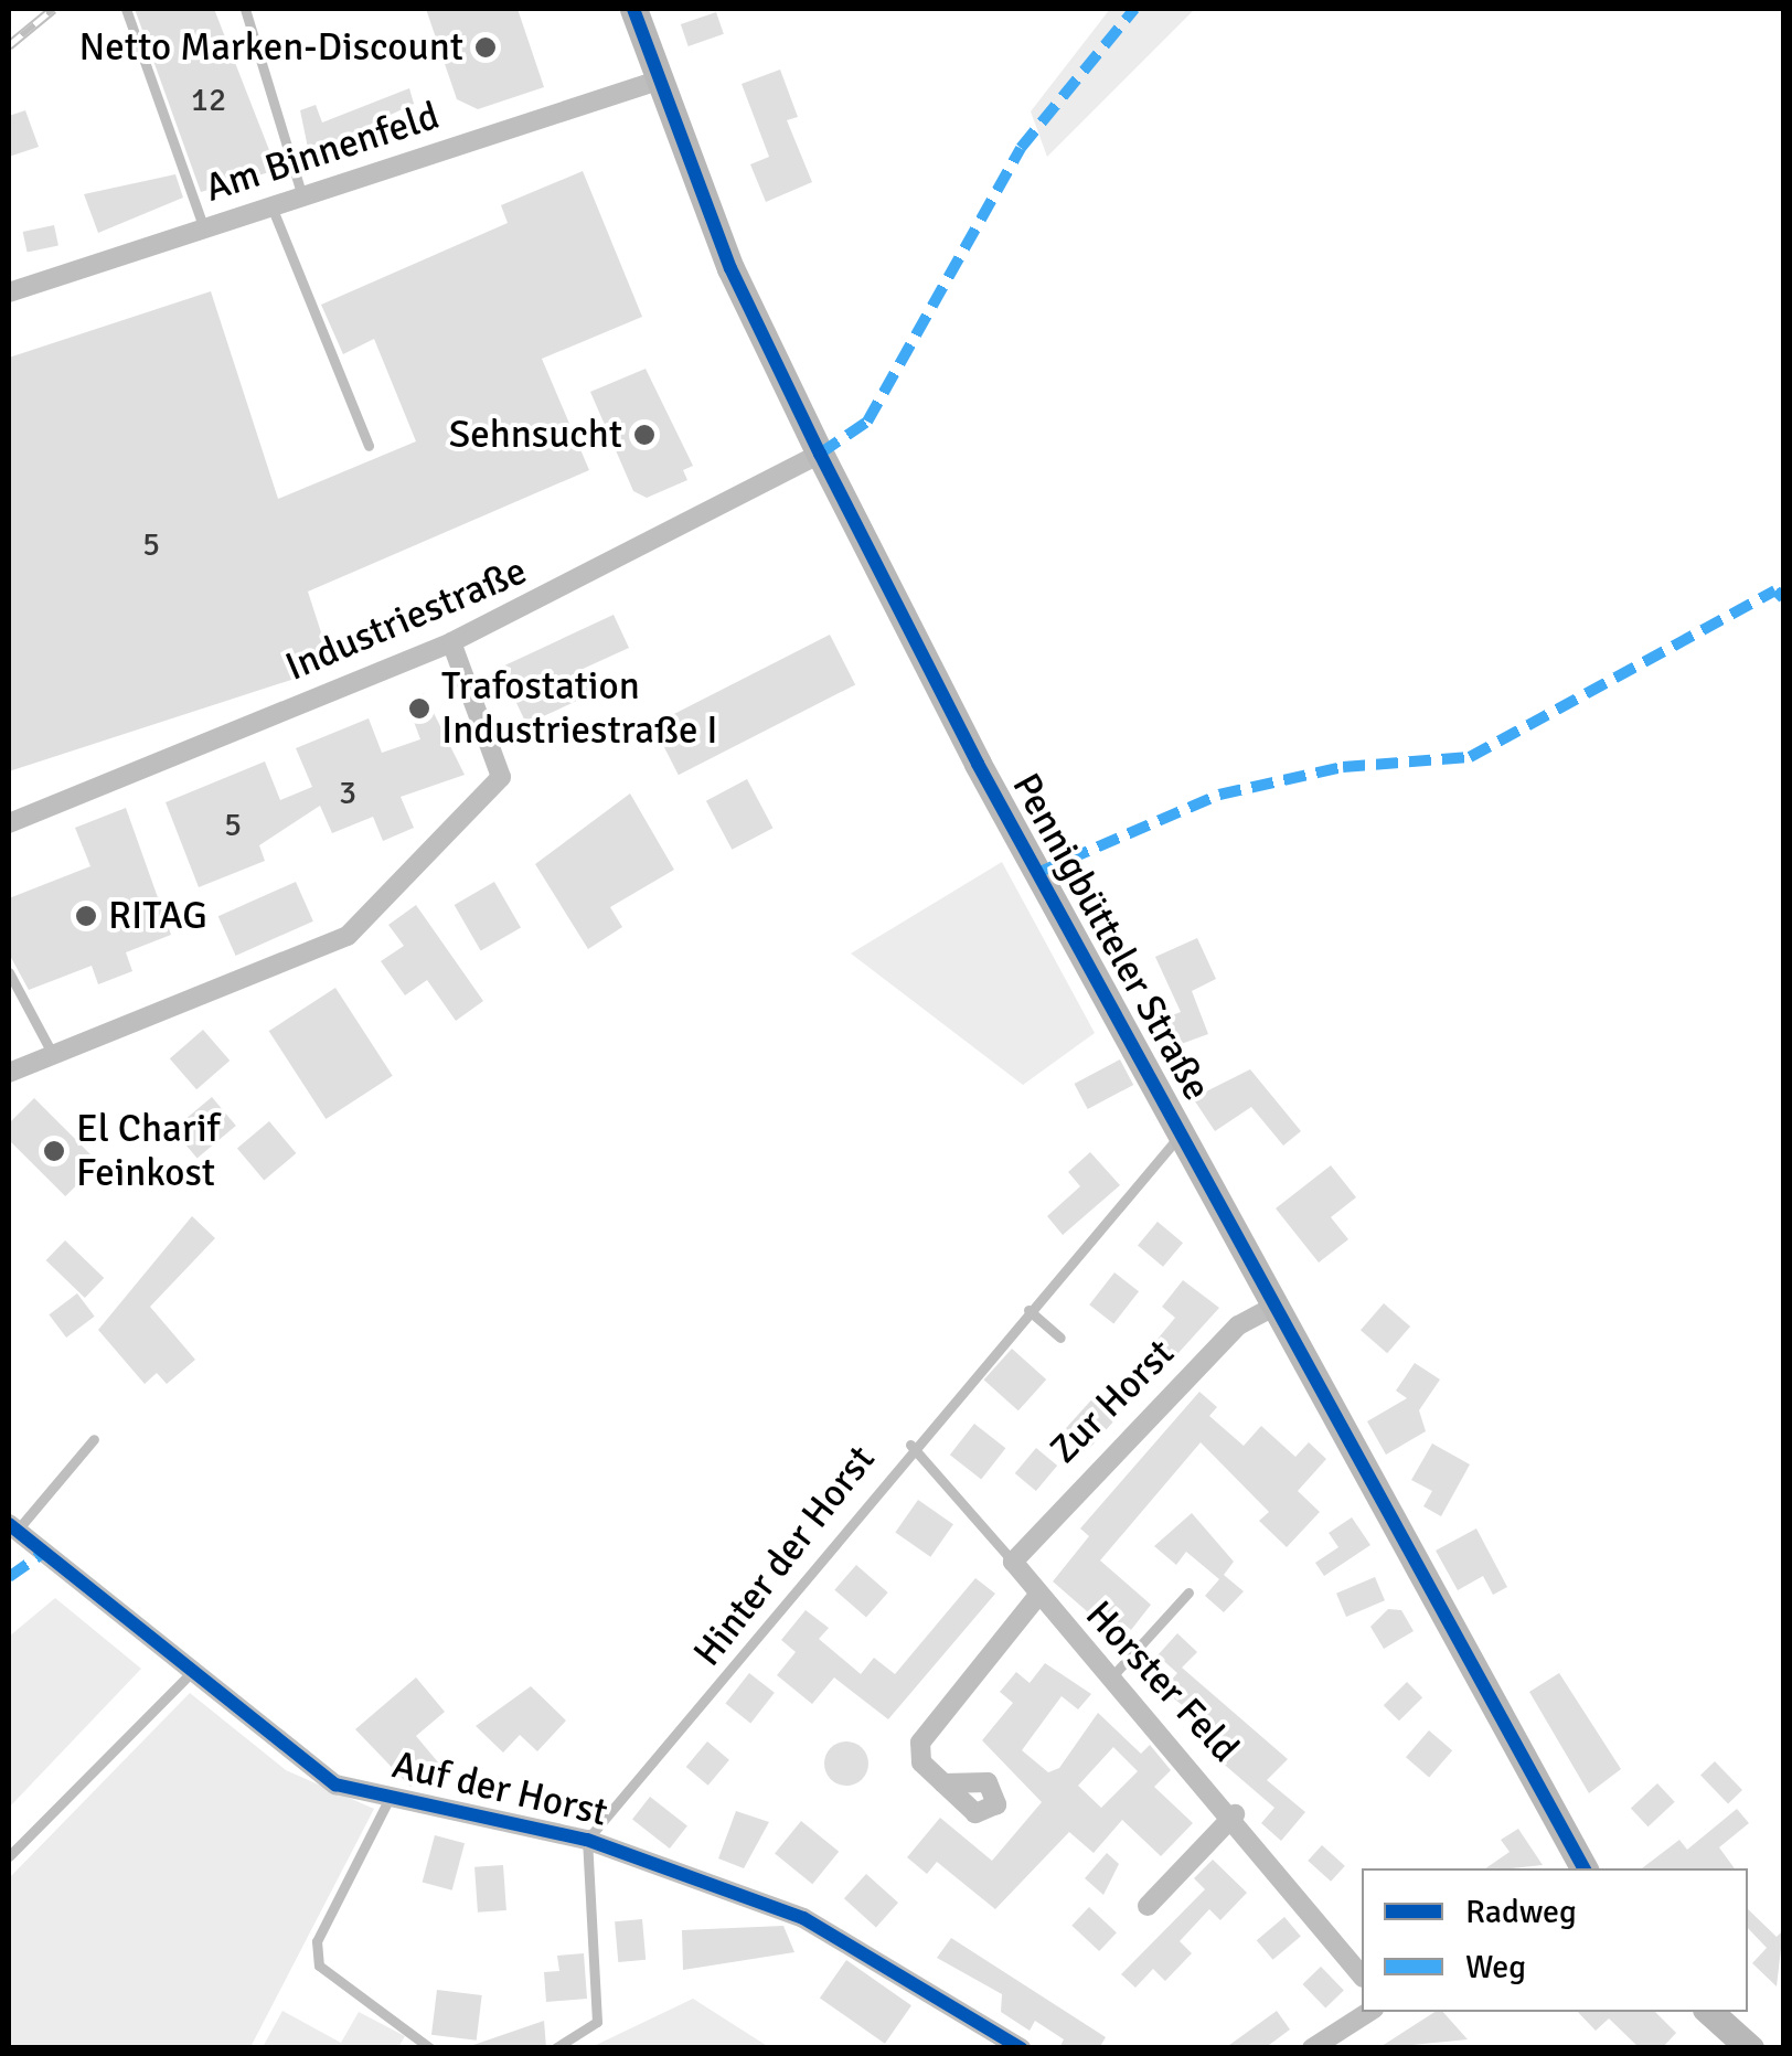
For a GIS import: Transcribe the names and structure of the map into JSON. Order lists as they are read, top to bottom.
{
  "streets": {
    "street": [
      "Am Binnenfeld",
      "Industriestraße",
      "Pennigbütteler Straße",
      "Zur Horst",
      "Horster Feld",
      "Auf der Horst"
    ],
    "lane": ["Hinter der Horst"]
  },
  "crossings": [
    ["Am Binnenfeld", "Pennigbütteler Straße"],
    ["Industriestraße", "Pennigbütteler Straße"],
    ["Pennigbütteler Straße", "Zur Horst"],
    ["Pennigbütteler Straße", "Hinter der Horst"],
    ["Zur Horst", "Horster Feld"],
    ["Hinter der Horst", "Horster Feld"],
    ["Hinter der Horst", "Auf der Horst"]
  ],
  "places": [
    "Netto Marken-Discount",
    "Sehnsucht",
    "Trafostation Industriestraße I",
    "RITAG",
    "El Charif Feinkost"
  ],
  "house_numbers": [
    "12",
    "5",
    "3",
    "5"
  ],
  "legend": ["Radweg", "Weg"]
}
